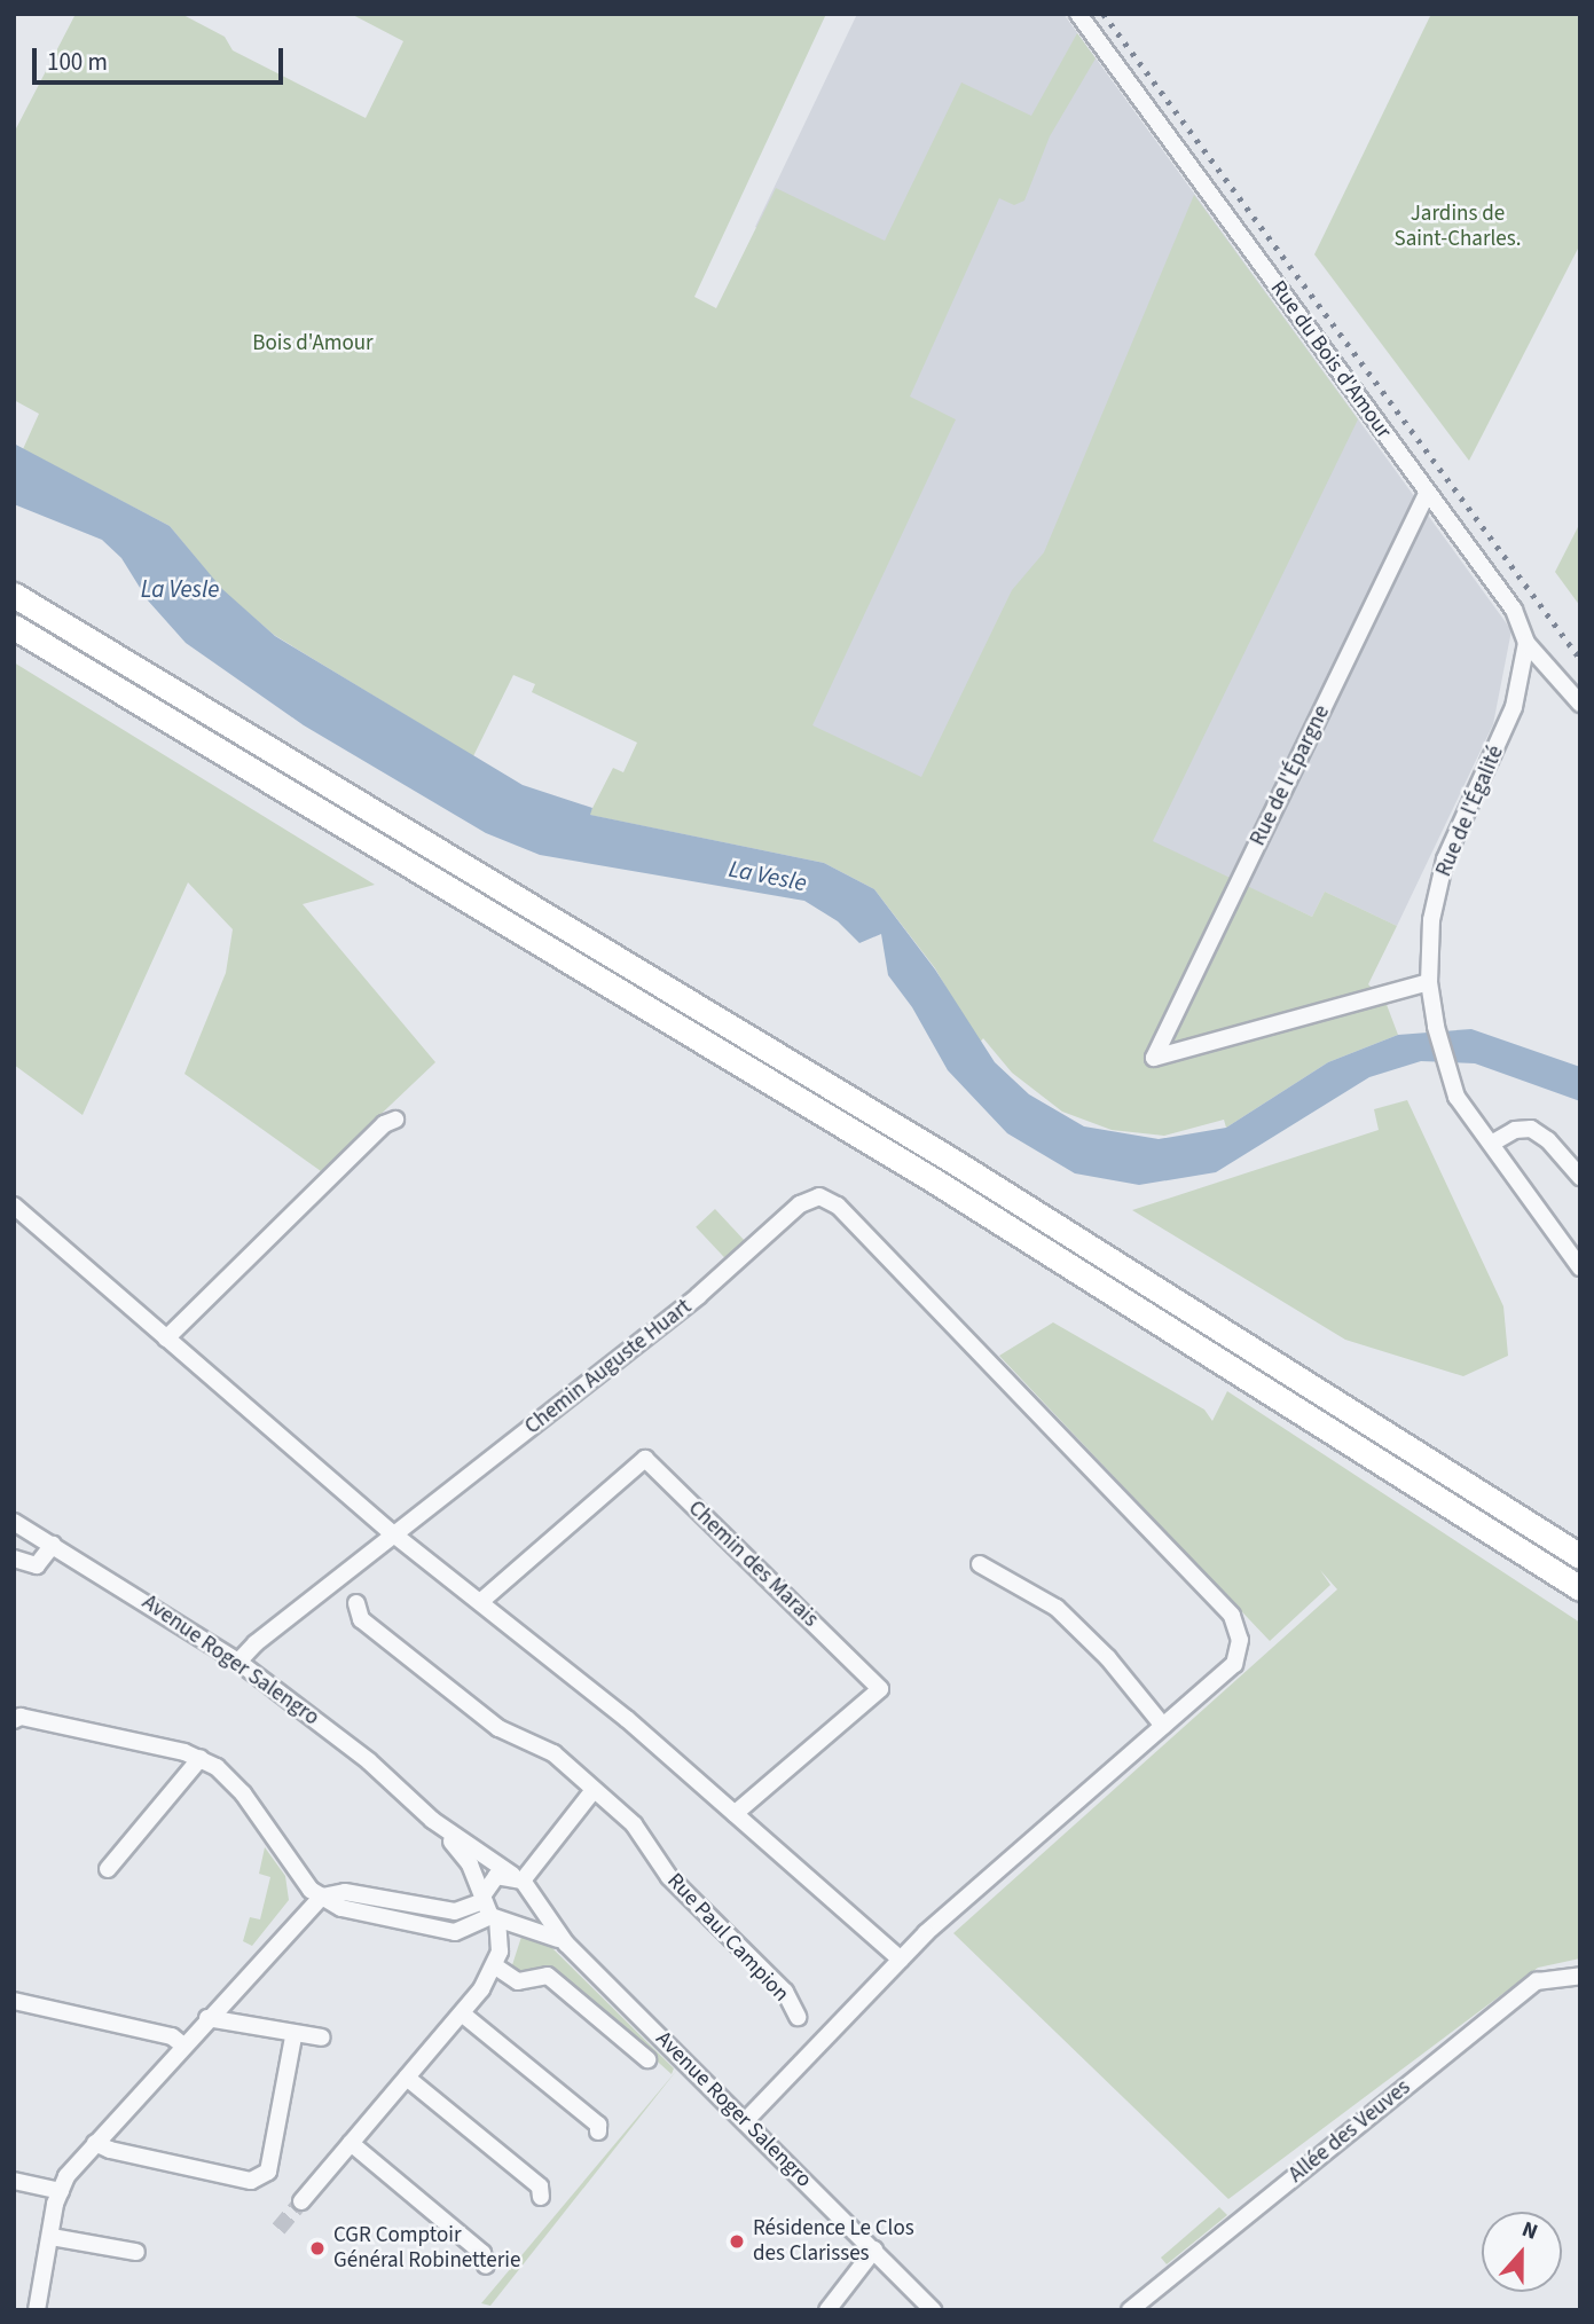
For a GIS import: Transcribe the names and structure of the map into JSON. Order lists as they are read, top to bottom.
{
  "streets": {
    "street": [
      "Rue du Bois d'Amour",
      "Rue de l'Épargne",
      "Rue de l'Égalité",
      "Chemin Auguste Huart",
      "Chemin des Marais",
      "Avenue Roger Salengro",
      "Rue Paul Campion",
      "Allée des Veuves"
    ]
  },
  "crossings": [
    ["Rue du Bois d'Amour", "Rue de l'Épargne"],
    ["Rue du Bois d'Amour", "Rue de l'Égalité"],
    ["Rue de l'Épargne", "Rue de l'Égalité"],
    ["Chemin Auguste Huart", "Avenue Roger Salengro"]
  ],
  "water": ["La Vesle"],
  "parks": ["Jardins de Saint-Charles.", "Bois d'Amour"],
  "places": ["Résidence Le Clos des Clarisses", "CGR Comptoir Général Robinetterie"],
  "scale_bar": "100 m",
  "north": "top"
}
